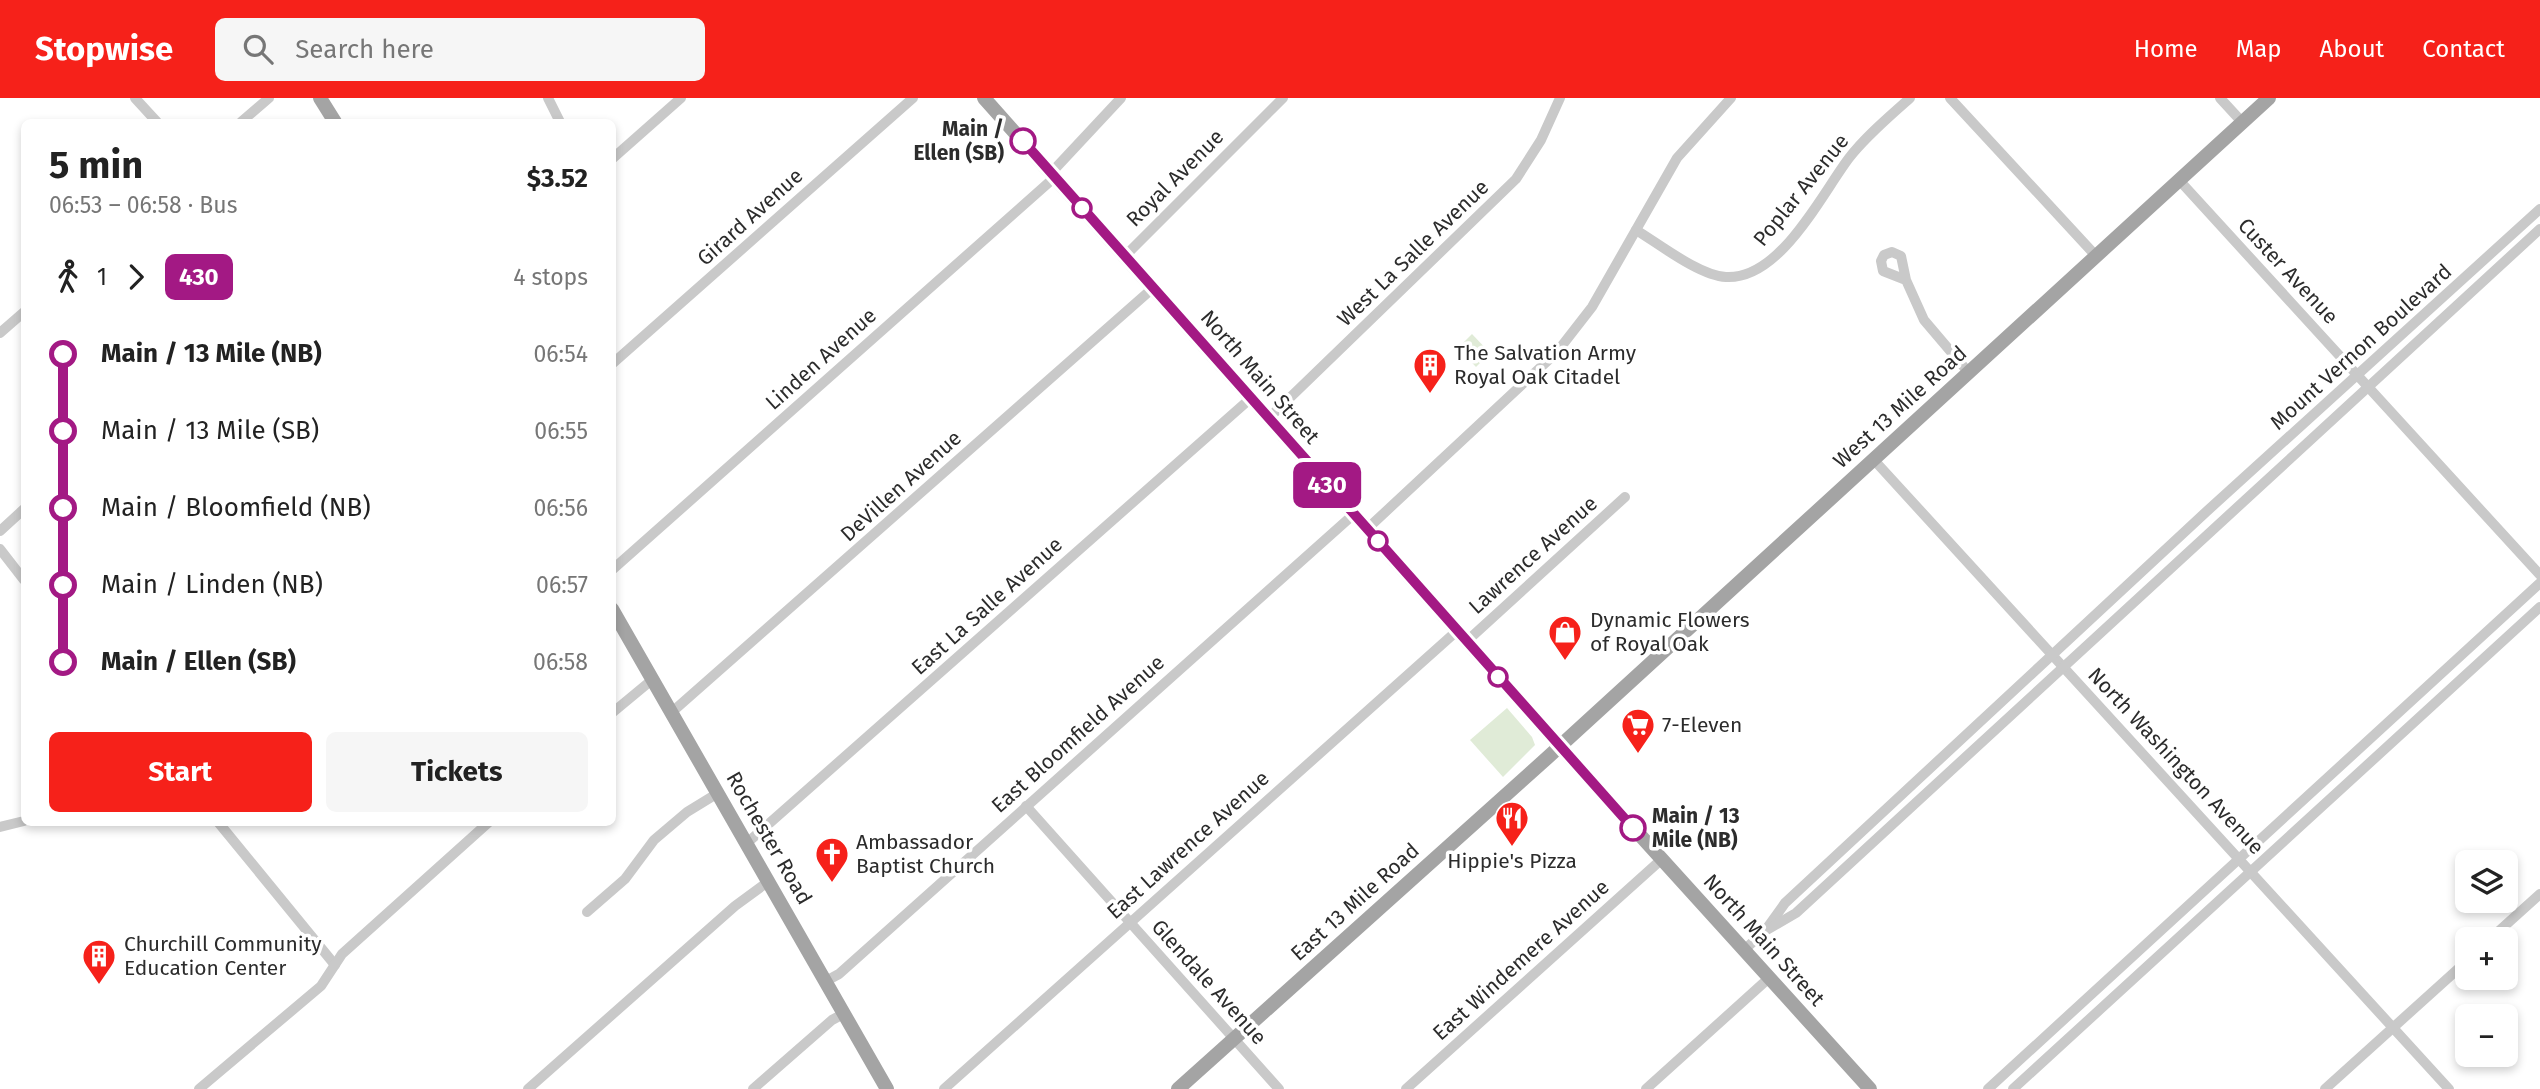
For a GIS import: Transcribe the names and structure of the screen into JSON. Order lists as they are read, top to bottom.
{
  "streets": {
    "main road": [
      "North Main Street",
      "West 13 Mile Road",
      "Rochester Road",
      "East 13 Mile Road"
    ],
    "street": [
      "Royal Avenue",
      "Poplar Avenue",
      "Girard Avenue",
      "West La Salle Avenue",
      "Custer Avenue",
      "Mount Vernon Boulevard",
      "Linden Avenue",
      "DeVillen Avenue",
      "Lawrence Avenue",
      "East La Salle Avenue",
      "East Bloomfield Avenue",
      "North Washington Avenue",
      "East Lawrence Avenue",
      "East Windemere Avenue",
      "Glendale Avenue"
    ]
  },
  "crossings": [
    ["Royal Avenue", "North Main Street"],
    ["West La Salle Avenue", "North Main Street"],
    ["Custer Avenue", "Mount Vernon Boulevard"],
    ["Custer Avenue", "West 13 Mile Road"],
    ["Mount Vernon Boulevard", "North Main Street"],
    ["Mount Vernon Boulevard", "North Washington Avenue"],
    ["Linden Avenue", "North Main Street"],
    ["North Main Street", "West 13 Mile Road"],
    ["North Main Street", "DeVillen Avenue"],
    ["North Main Street", "Lawrence Avenue"],
    ["North Main Street", "East La Salle Avenue"],
    ["North Main Street", "East Bloomfield Avenue"],
    ["North Main Street", "East Lawrence Avenue"],
    ["North Main Street", "East 13 Mile Road"],
    ["North Main Street", "East Windemere Avenue"],
    ["West 13 Mile Road", "North Washington Avenue"],
    ["West 13 Mile Road", "East 13 Mile Road"],
    ["DeVillen Avenue", "Rochester Road"],
    ["Lawrence Avenue", "East Lawrence Avenue"],
    ["East La Salle Avenue", "Rochester Road"],
    ["East Bloomfield Avenue", "Rochester Road"],
    ["East Bloomfield Avenue", "Glendale Avenue"],
    ["East Lawrence Avenue", "Glendale Avenue"],
    ["East 13 Mile Road", "Glendale Avenue"]
  ],
  "places": {
    "other": ["Main / Ellen (SB)", "Main / 13 Mile (NB)"],
    "building": ["The Salvation Army Royal Oak Citadel", "Churchill Community Education Center"],
    "shop": ["Dynamic Flowers of Royal Oak"],
    "supermarket": ["7-Eleven"],
    "restaurant": ["Hippie's Pizza"],
    "church": ["Ambassador Baptist Church"]
  },
  "lines": ["bus line 430"],
  "page": {
    "header": "Stopwise",
    "search": "Search here",
    "nav": [
      "Home",
      "Map",
      "About",
      "Contact"
    ],
    "on_map": "430",
    "heading": ["5 min", "06:53 – 06:58 · Bus", "$3.52"],
    "legs": ["1", "430", "4 stops"],
    "list": [
      {
        "name": "Main / 13 Mile (NB)",
        "value": "06:54"
      },
      {
        "name": "Main / 13 Mile (SB)",
        "value": "06:55"
      },
      {
        "name": "Main / Bloomfield (NB)",
        "value": "06:56"
      },
      {
        "name": "Main / Linden (NB)",
        "value": "06:57"
      },
      {
        "name": "Main / Ellen (SB)",
        "value": "06:58"
      }
    ],
    "buttons": ["Start", "Tickets"],
    "map_buttons": ["+", "−"]
  }
}
